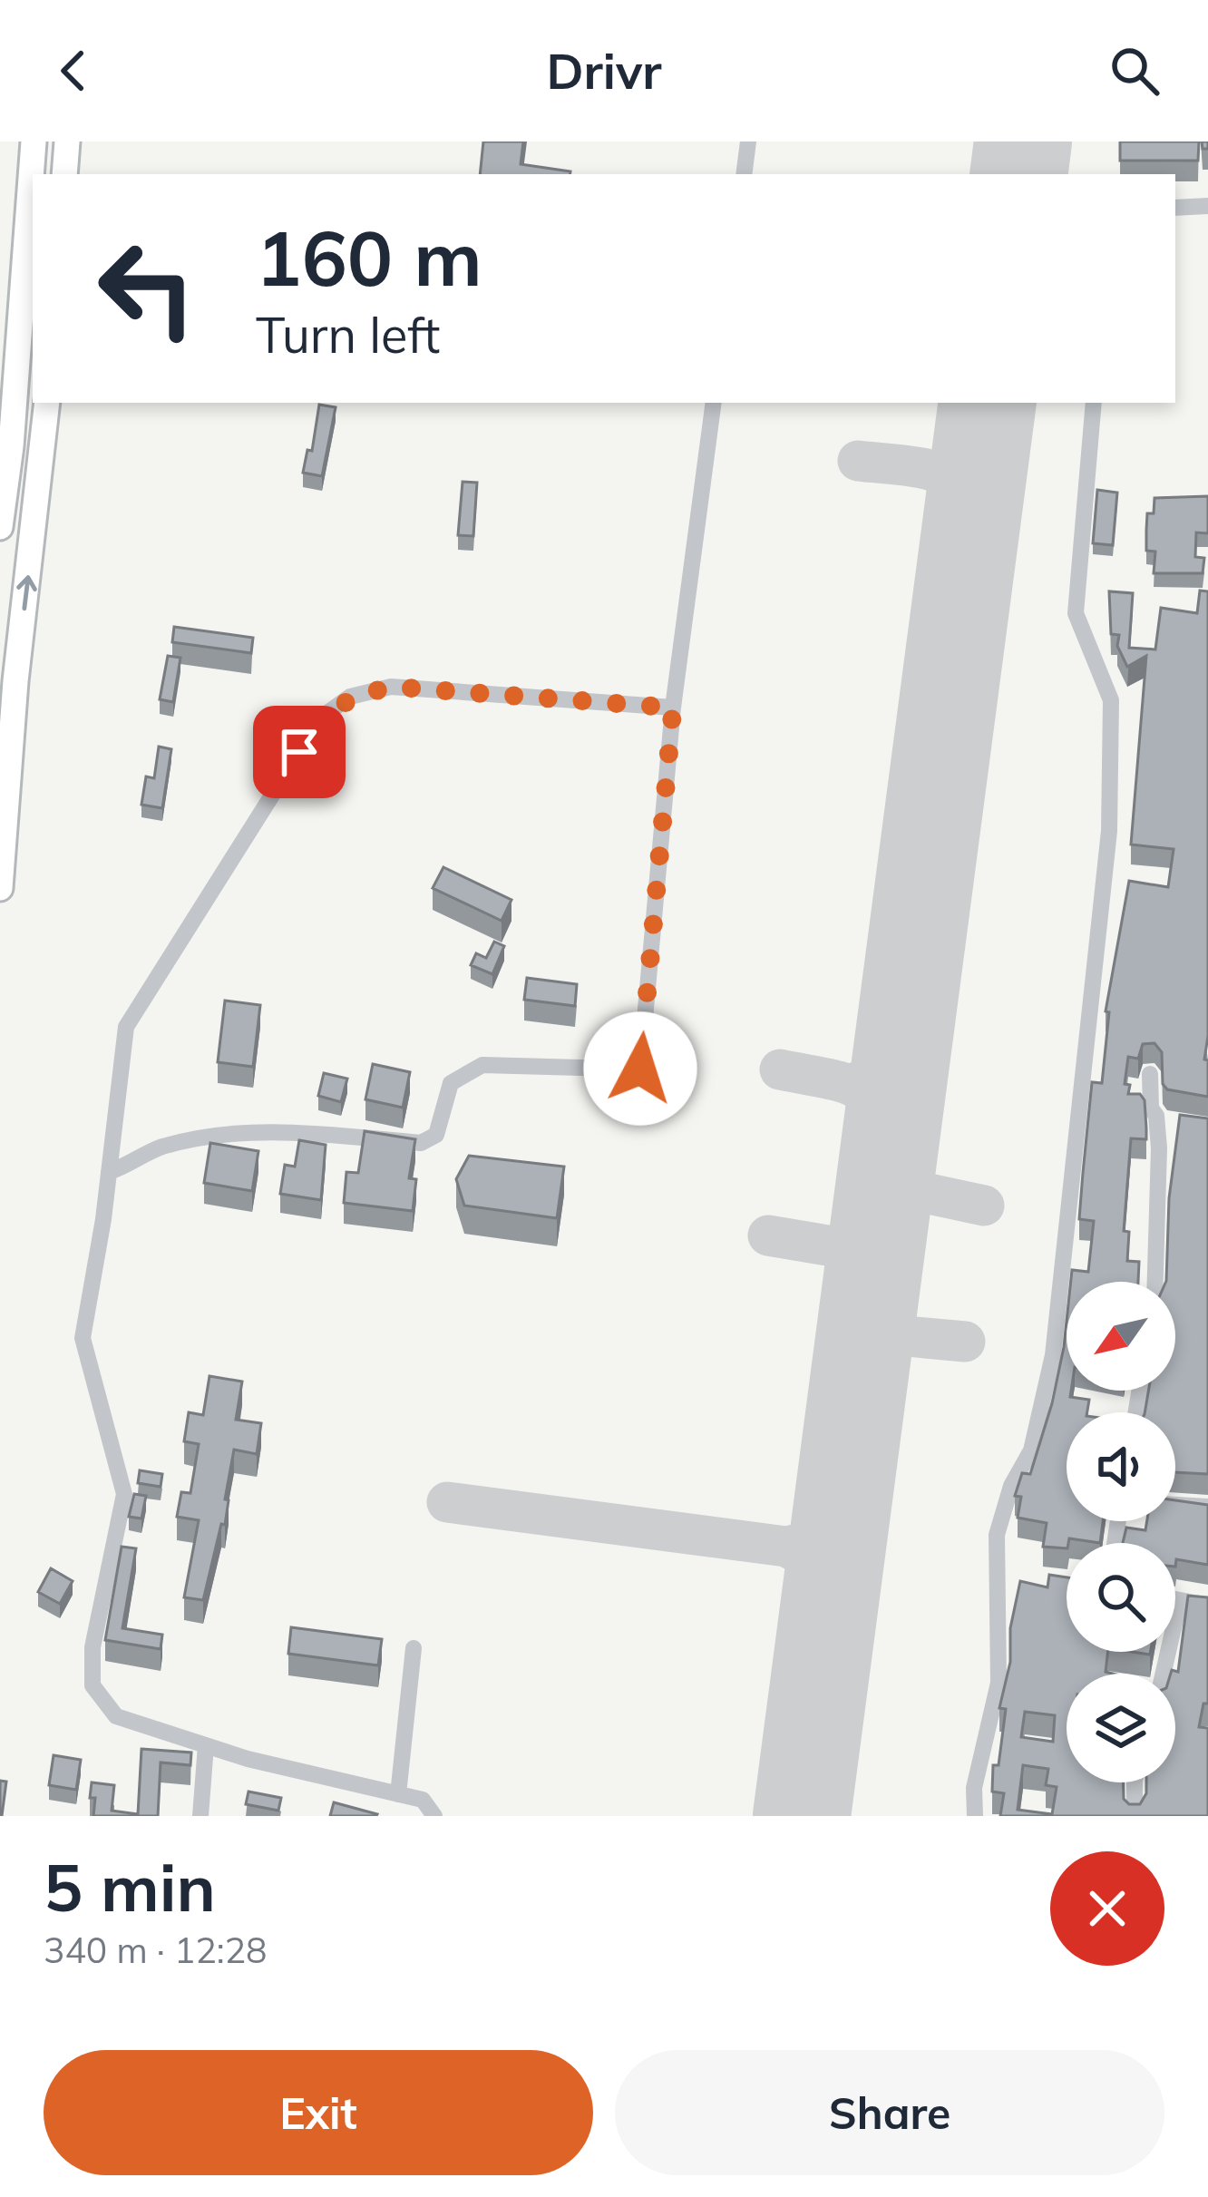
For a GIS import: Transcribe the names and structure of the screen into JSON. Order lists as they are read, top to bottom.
{
  "north": "bottom left",
  "page": {
    "header": "Drivr",
    "turn": ["160 m", "Turn left"],
    "heading": ["5 min", "340 m · 12:28"],
    "buttons": ["Exit", "Share"]
  }
}
